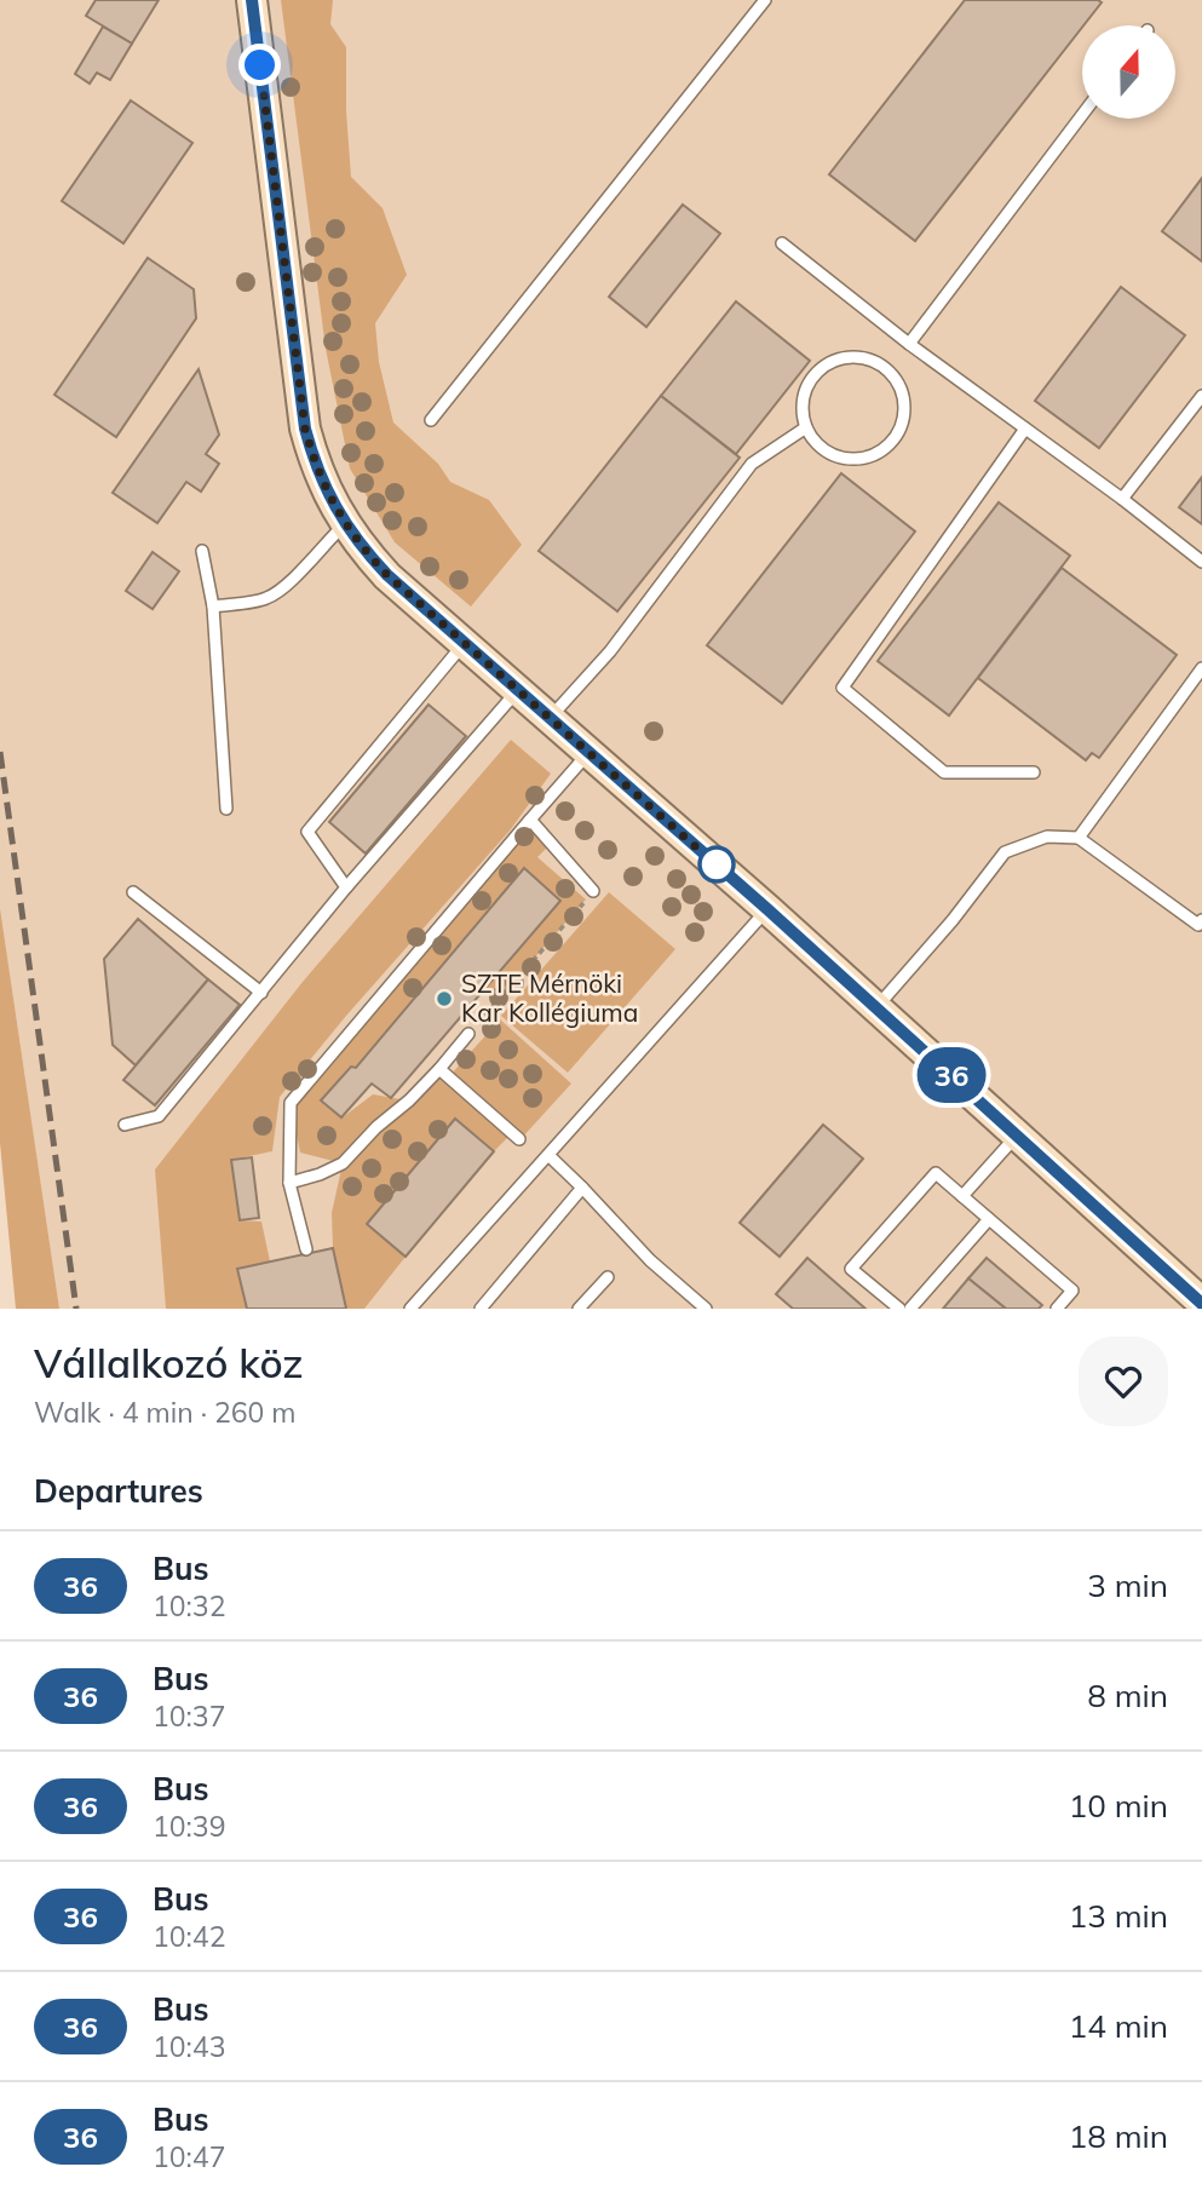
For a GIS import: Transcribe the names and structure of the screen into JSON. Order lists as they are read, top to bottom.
{
  "places": ["SZTE Mérnöki Kar Kollégiuma"],
  "lines": ["bus line 36"],
  "north": "top",
  "page": {
    "on_map": "36",
    "heading": [
      ["Vállalkozó köz", "Walk · 4 min · 260 m"],
      "Departures"
    ],
    "list": [
      {
        "mark": "36",
        "name": "Bus",
        "note": "10:32",
        "value": "3 min"
      },
      {
        "mark": "36",
        "name": "Bus",
        "note": "10:37",
        "value": "8 min"
      },
      {
        "mark": "36",
        "name": "Bus",
        "note": "10:39",
        "value": "10 min"
      },
      {
        "mark": "36",
        "name": "Bus",
        "note": "10:42",
        "value": "13 min"
      },
      {
        "mark": "36",
        "name": "Bus",
        "note": "10:43",
        "value": "14 min"
      },
      {
        "mark": "36",
        "name": "Bus",
        "note": "10:47",
        "value": "18 min"
      }
    ]
  }
}
